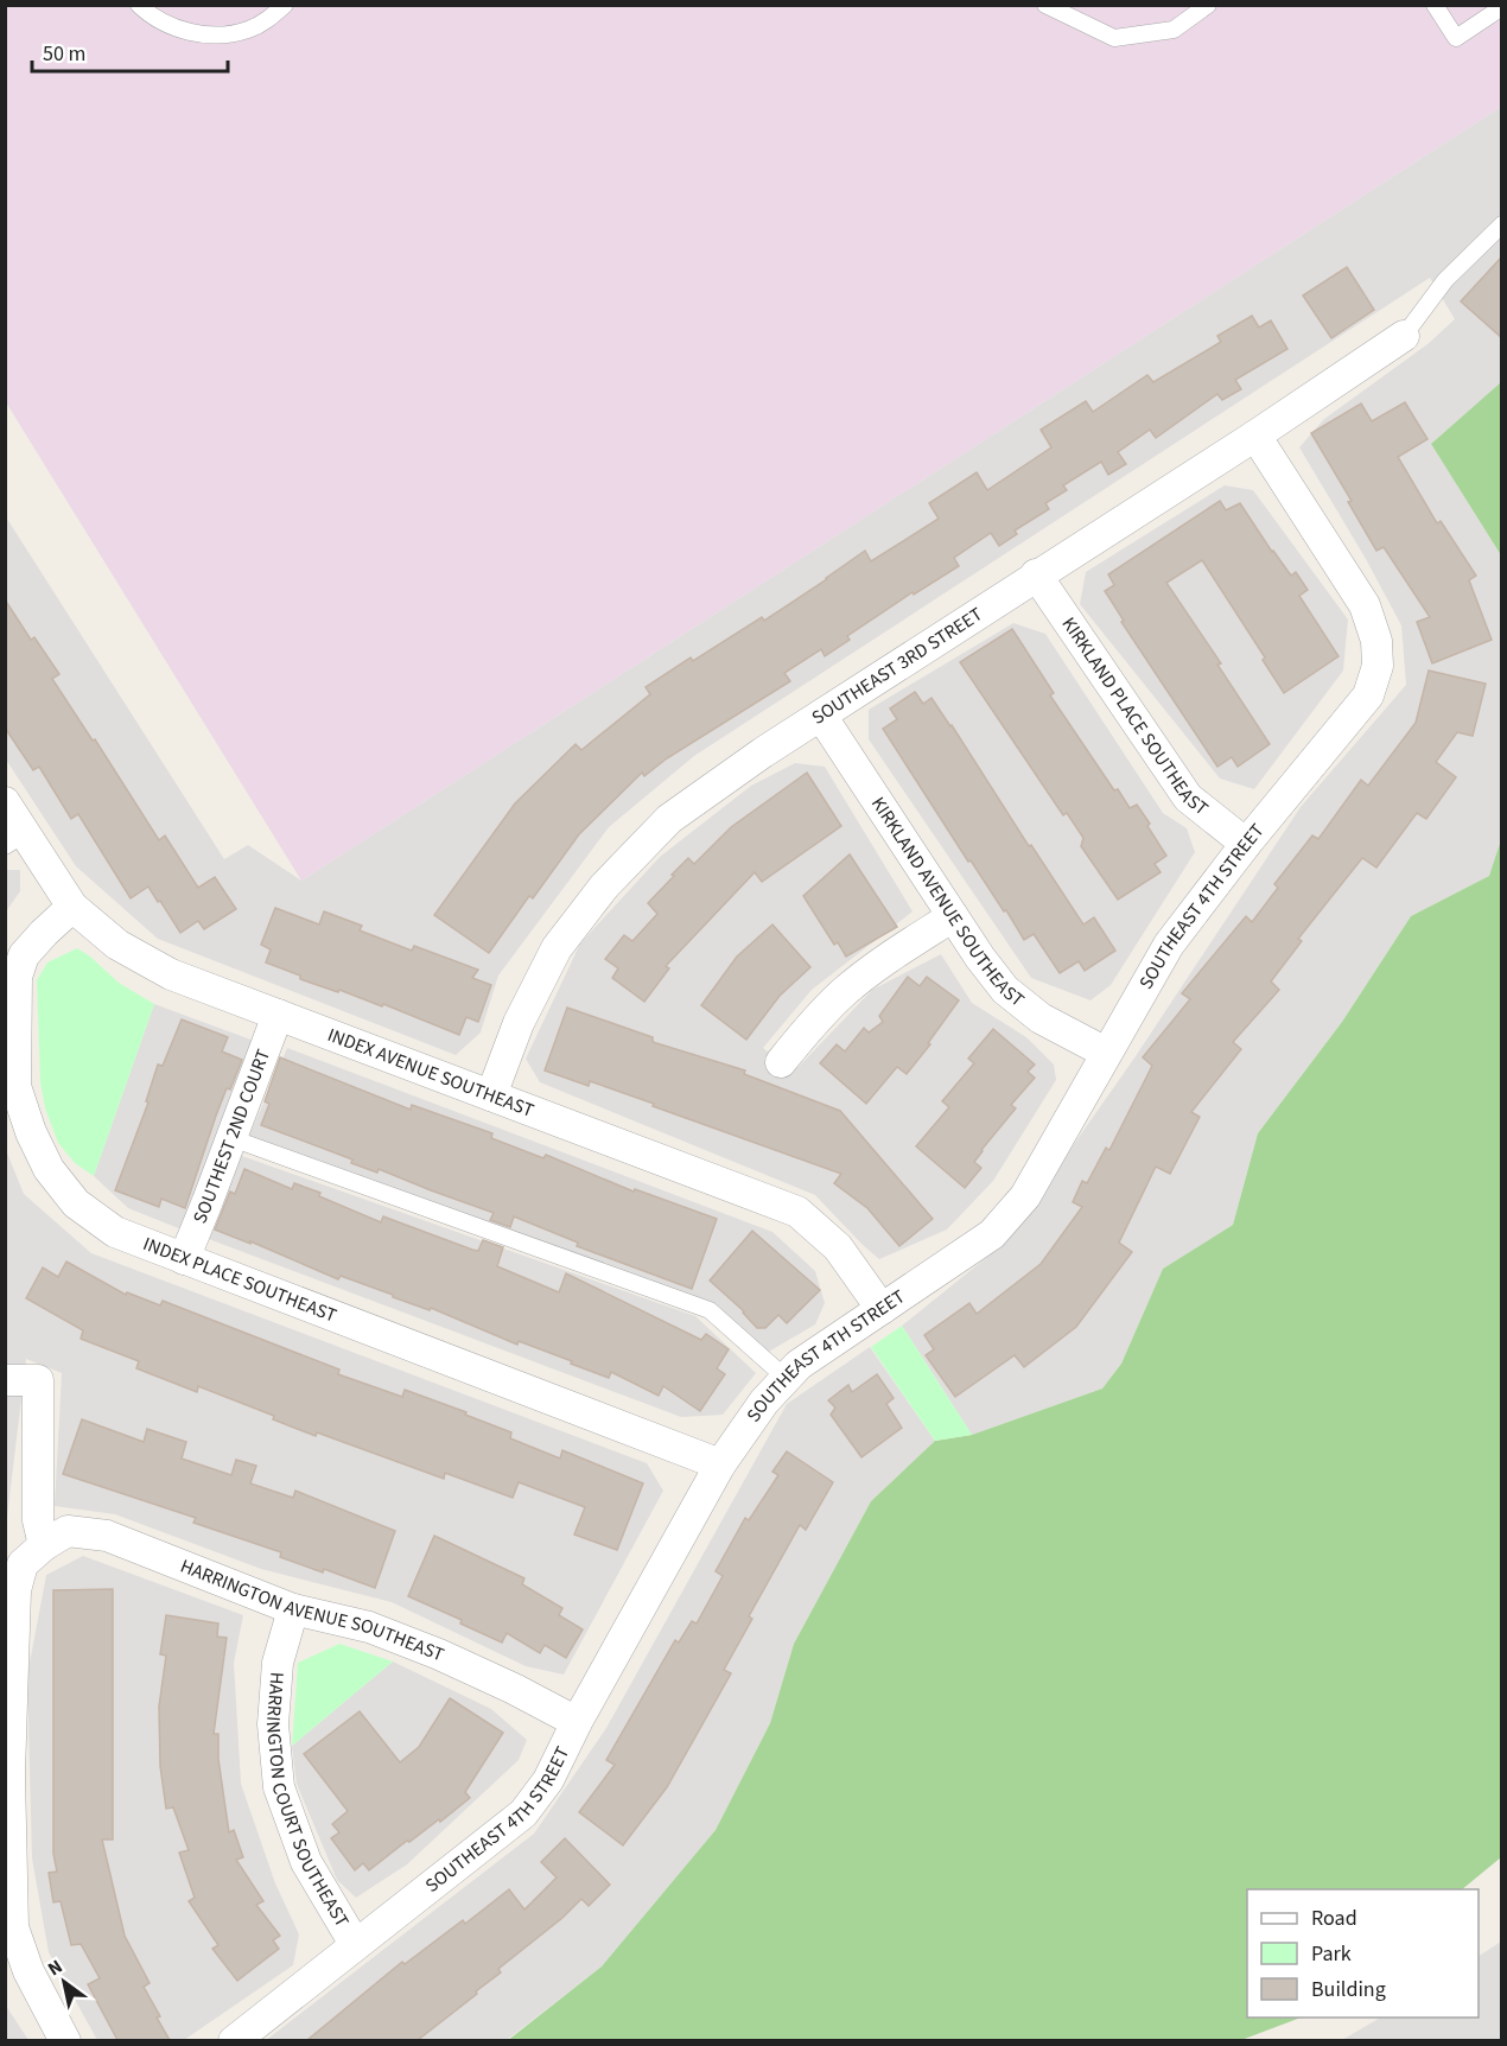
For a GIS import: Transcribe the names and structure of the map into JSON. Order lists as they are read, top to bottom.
{
  "streets": {
    "street": [
      "SOUTHEAST 3RD STREET",
      "KIRKLAND PLACE SOUTHEAST",
      "KIRKLAND AVENUE SOUTHEAST",
      "SOUTHEAST 4TH STREET",
      "INDEX AVENUE SOUTHEAST",
      "SOUTHEST 2ND COURT",
      "INDEX PLACE SOUTHEAST",
      "HARRINGTON AVENUE SOUTHEAST",
      "HARRINGTON COURT SOUTHEAST"
    ]
  },
  "crossings": [
    ["SOUTHEAST 3RD STREET", "KIRKLAND PLACE SOUTHEAST"],
    ["SOUTHEAST 3RD STREET", "KIRKLAND AVENUE SOUTHEAST"],
    ["SOUTHEAST 3RD STREET", "SOUTHEAST 4TH STREET"],
    ["SOUTHEAST 3RD STREET", "INDEX AVENUE SOUTHEAST"],
    ["KIRKLAND PLACE SOUTHEAST", "SOUTHEAST 4TH STREET"],
    ["KIRKLAND AVENUE SOUTHEAST", "SOUTHEAST 4TH STREET"],
    ["SOUTHEAST 4TH STREET", "INDEX AVENUE SOUTHEAST"],
    ["SOUTHEAST 4TH STREET", "INDEX PLACE SOUTHEAST"],
    ["SOUTHEAST 4TH STREET", "HARRINGTON AVENUE SOUTHEAST"],
    ["SOUTHEAST 4TH STREET", "HARRINGTON COURT SOUTHEAST"],
    ["INDEX AVENUE SOUTHEAST", "SOUTHEST 2ND COURT"],
    ["INDEX AVENUE SOUTHEAST", "INDEX PLACE SOUTHEAST"],
    ["SOUTHEST 2ND COURT", "INDEX PLACE SOUTHEAST"],
    ["HARRINGTON AVENUE SOUTHEAST", "HARRINGTON COURT SOUTHEAST"]
  ],
  "legend": ["Road", "Park", "Building"],
  "scale_bar": "50 m",
  "north": "top left"
}
